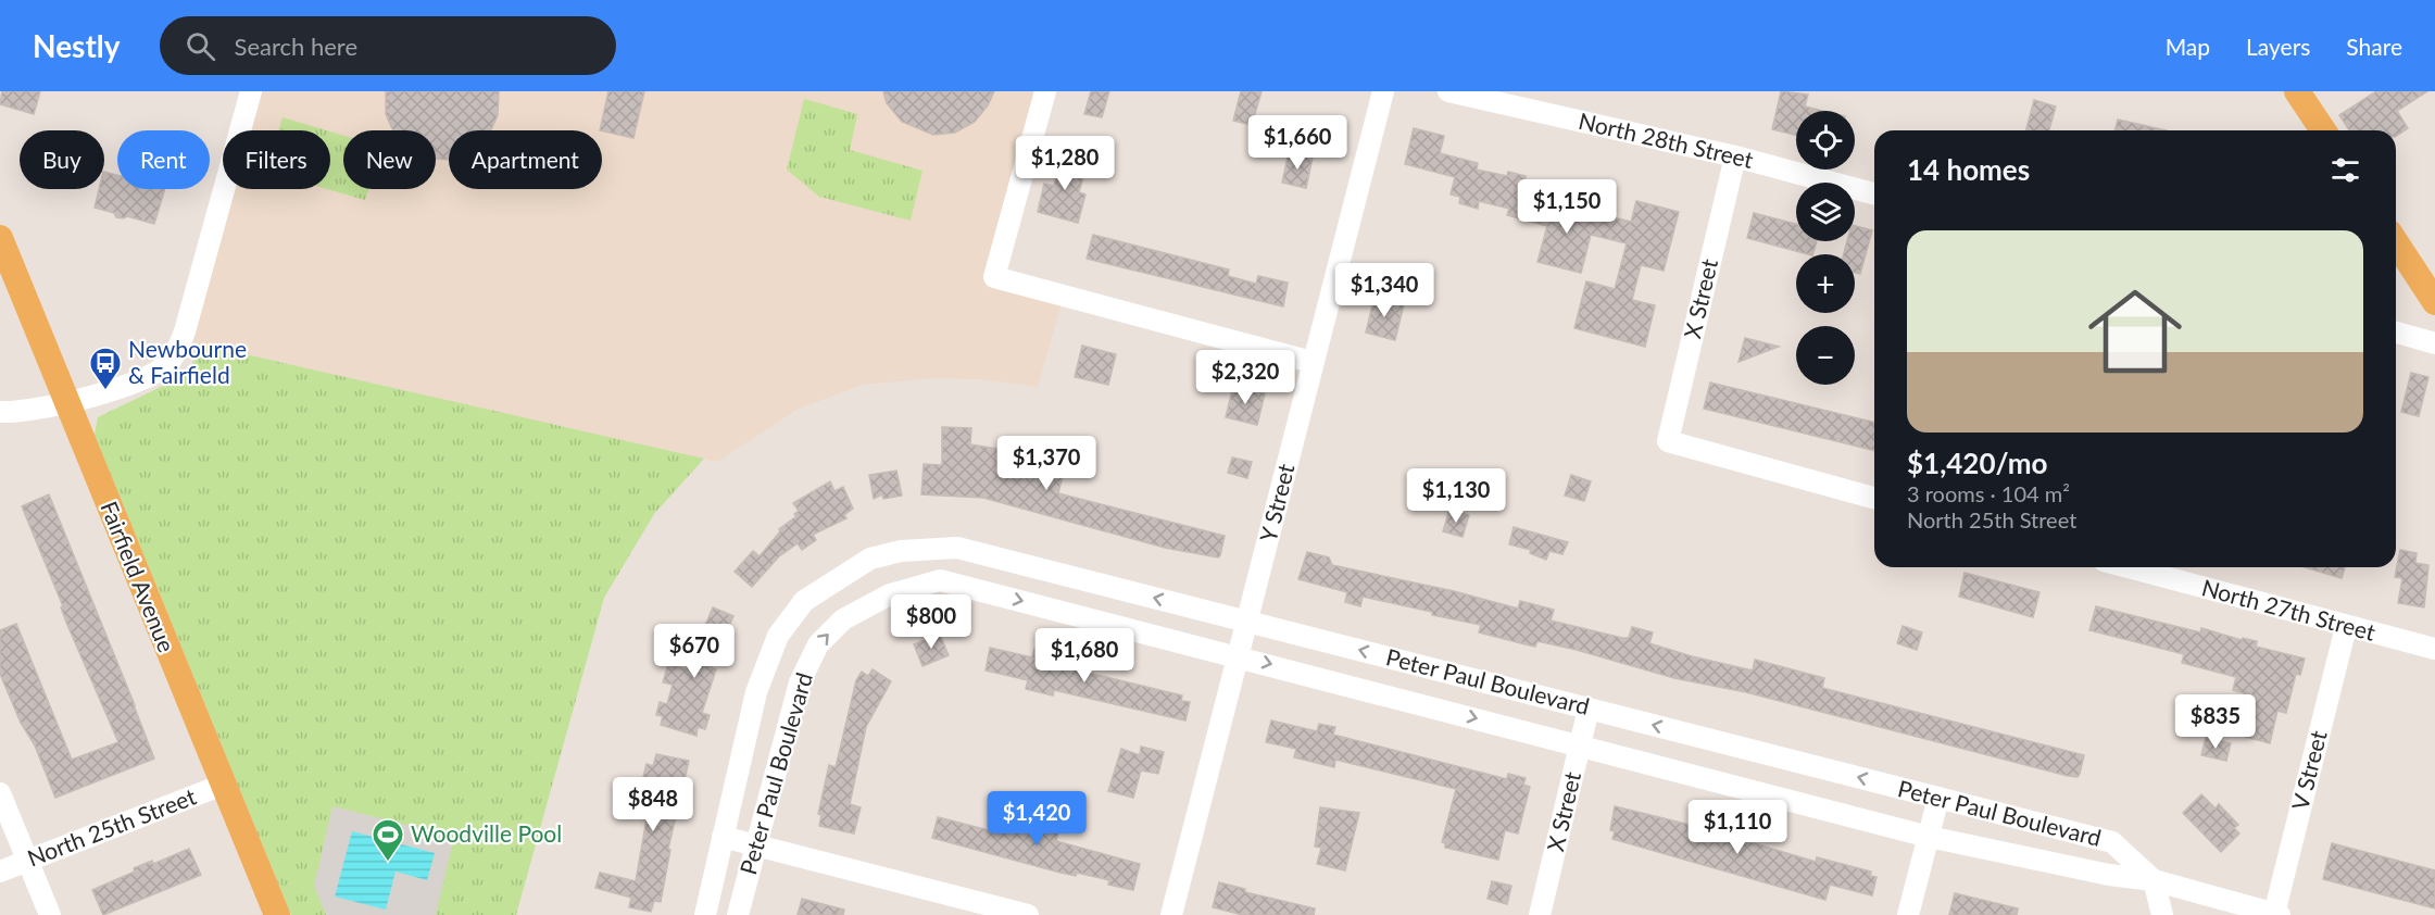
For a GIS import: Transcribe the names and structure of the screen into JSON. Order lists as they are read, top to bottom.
{
  "streets": {
    "main road": ["Fairfield Avenue"],
    "street": [
      "North 28th Street",
      "X Street",
      "Y Street",
      "North 27th Street",
      "Peter Paul Boulevard",
      "V Street",
      "North 25th Street"
    ]
  },
  "crossings": [
    ["North 28th Street", "X Street"],
    ["X Street", "Peter Paul Boulevard"],
    ["Y Street", "Peter Paul Boulevard"],
    ["Fairfield Avenue", "North 25th Street"],
    ["North 27th Street", "V Street"]
  ],
  "places": {
    "bus stop": ["Newbourne & Fairfield"],
    "sports": ["Woodville Pool"]
  },
  "page": {
    "header": "Nestly",
    "search": "Search here",
    "nav": ["Map", "Layers", "Share"],
    "map_buttons": ["+", "−"],
    "price": [
      "$1,660",
      "$1,280",
      "$1,150",
      "$1,340",
      "$2,320",
      "$1,370",
      "$1,130",
      "$800",
      "$670",
      "$1,680",
      "$835",
      "$848",
      "$1,420",
      "$1,110"
    ],
    "chip": [
      "Buy",
      "Rent",
      "Filters",
      "New",
      "Apartment"
    ],
    "heading": "14 homes",
    "list": [
      {
        "name": "$1,420/mo",
        "note": "3 rooms · 104 m² · North 25th Street"
      }
    ]
  }
}
